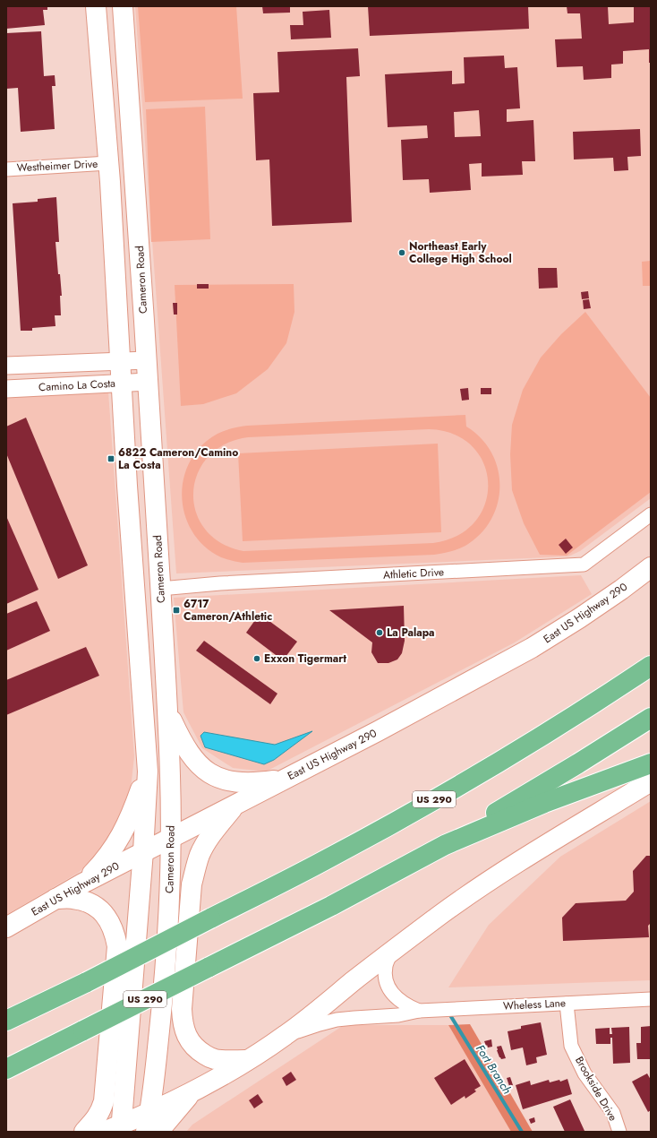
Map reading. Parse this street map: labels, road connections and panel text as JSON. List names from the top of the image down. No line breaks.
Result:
{"streets":{"highway":["US 290"],"main road":["Cameron Road","East US Highway 290"],"street":["Westheimer Drive","Camino La Costa","Athletic Drive","Wheless Lane","Brookside Drive"]},"crossings":[["Cameron Road","Camino La Costa"],["Cameron Road","Athletic Drive"],["Cameron Road","East US Highway 290"],["Wheless Lane","Brookside Drive"]],"water":["Fort Branch"],"places":{"other":["Northeast Early College High School","La Palapa","Exxon Tigermart"],"transit":["6822 Cameron/Camino La Costa","6717 Cameron/Athletic"]}}
